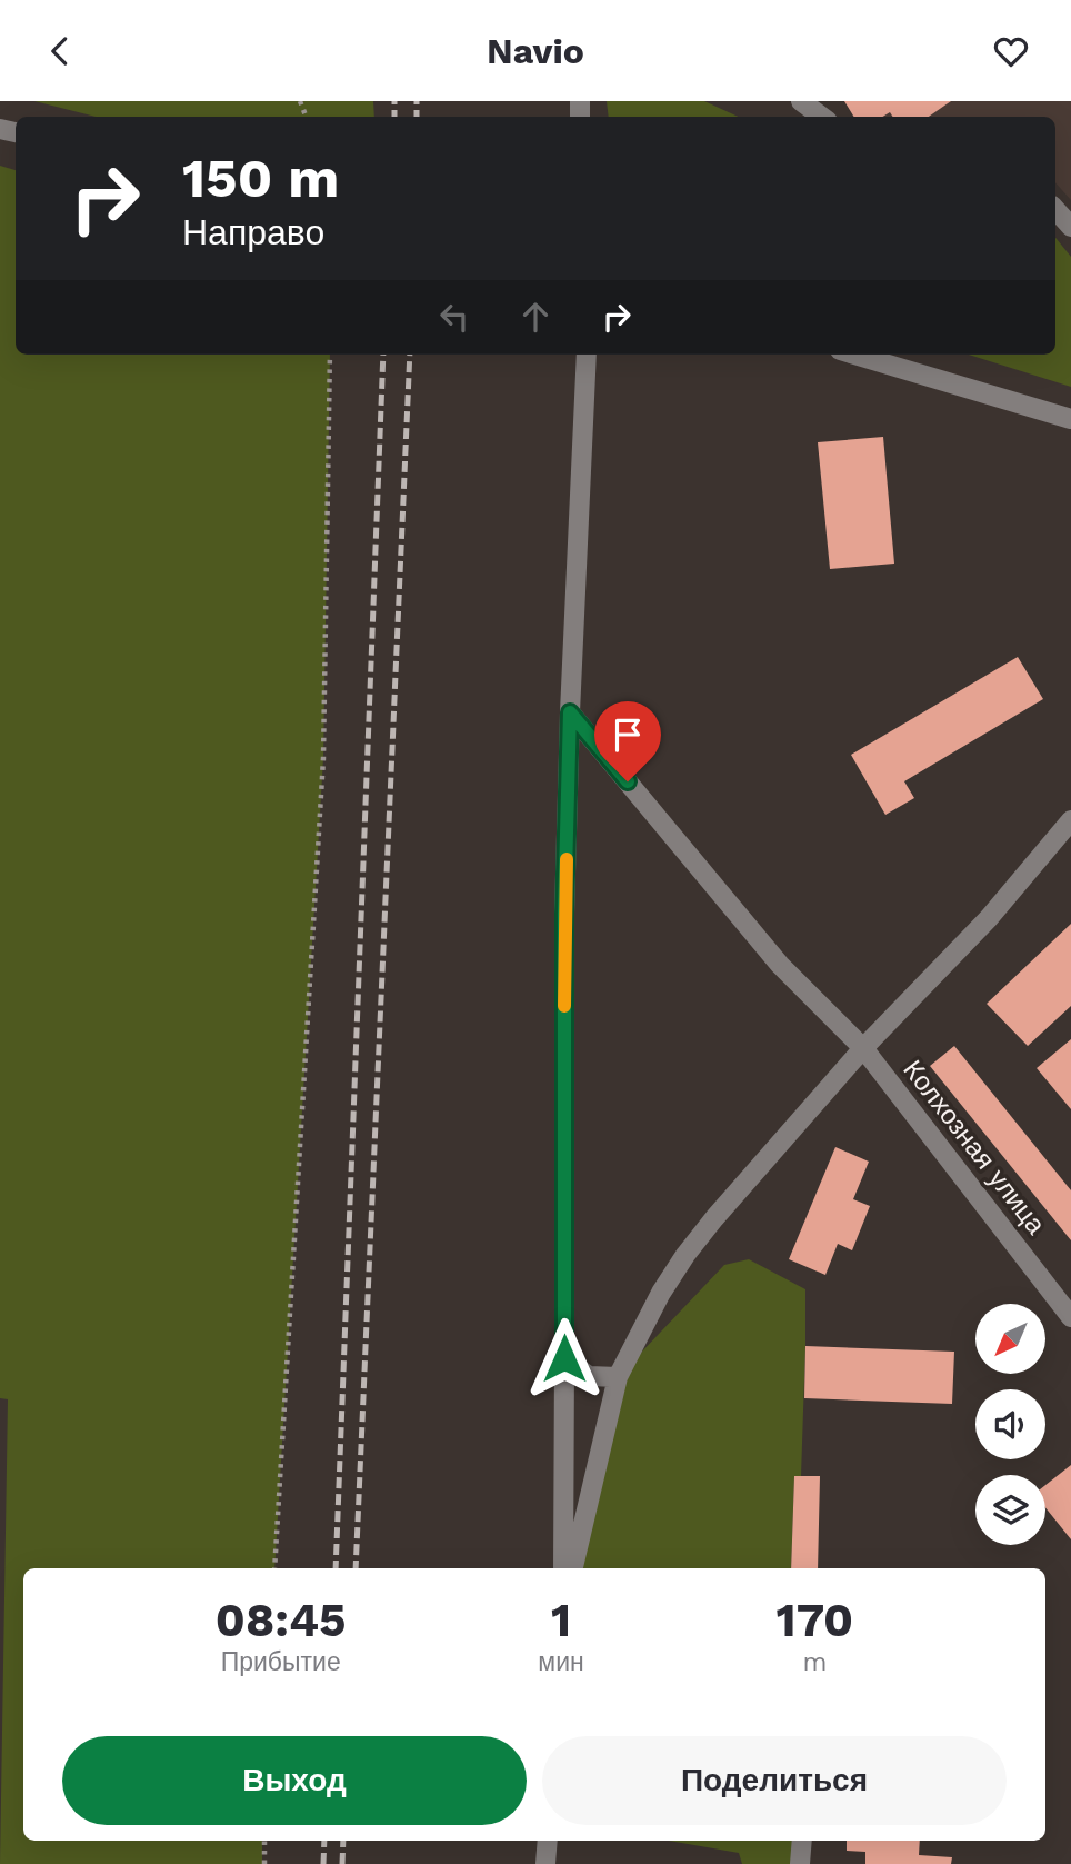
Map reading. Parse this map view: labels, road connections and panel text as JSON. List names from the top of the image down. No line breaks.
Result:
{"streets":{"street":["Колхозная улица"]},"north":"bottom left","page":{"header":"Navio","turn":["150 m","Направо"],"eta":["08:45","Прибытие","1","мин","170","m"],"buttons":["Выход","Поделиться"]}}
